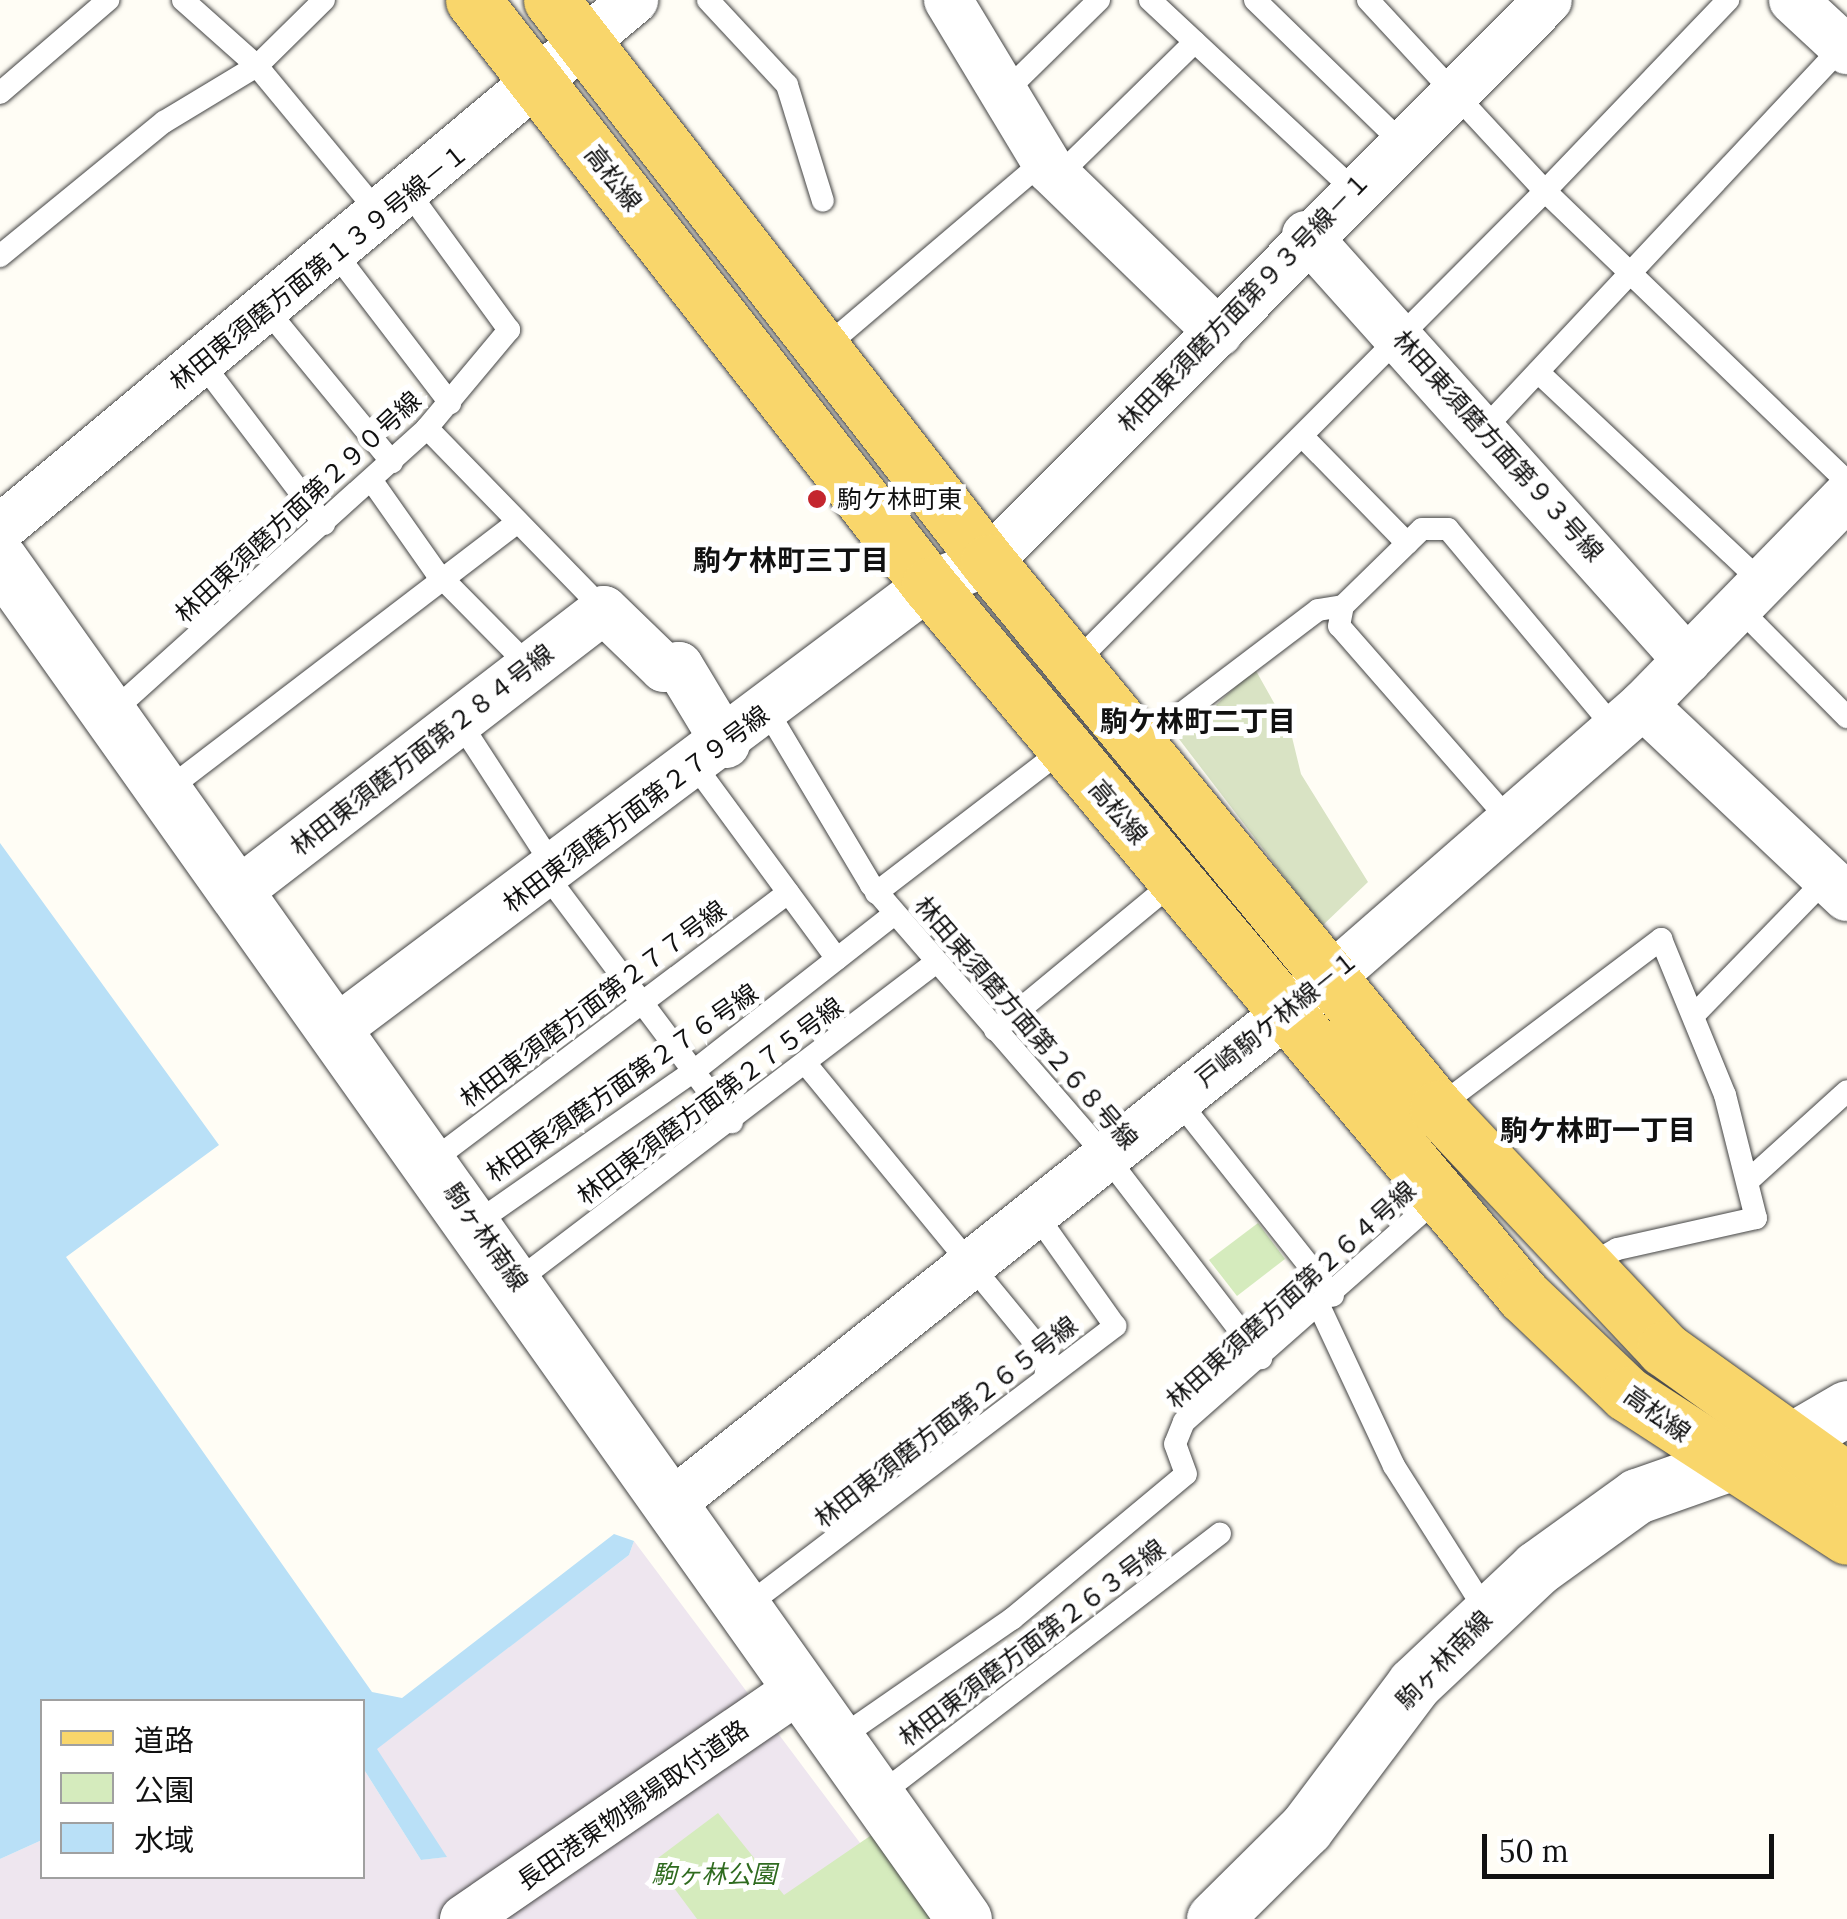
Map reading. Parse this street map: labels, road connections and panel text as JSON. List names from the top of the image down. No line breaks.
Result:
{"streets":{"main road":["高松線"],"street":["林田東須磨方面第１３９号線－１","林田東須磨方面第９３号線－１","林田東須磨方面第９３号線","林田東須磨方面第２８４号線","林田東須磨方面第２７９号線","戸崎駒ケ林線－１","駒ヶ林南線","長田港東物揚場取付道路"],"lane":["林田東須磨方面第２９０号線","林田東須磨方面第２７７号線","林田東須磨方面第２６８号線","林田東須磨方面第２７６号線","林田東須磨方面第２７５号線","林田東須磨方面第２６４号線","林田東須磨方面第２６５号線","林田東須磨方面第２６３号線"]},"crossings":[["高松線","林田東須磨方面第１３９号線－１"],["高松線","林田東須磨方面第９３号線－１"],["高松線","林田東須磨方面第２７９号線"],["高松線","戸崎駒ケ林線－１"],["高松線","駒ヶ林南線"],["高松線","林田東須磨方面第２６４号線"],["林田東須磨方面第１３９号線－１","林田東須磨方面第２９０号線"],["林田東須磨方面第９３号線－１","林田東須磨方面第９３号線"],["林田東須磨方面第９３号線－１","林田東須磨方面第２７９号線"],["林田東須磨方面第９３号線","戸崎駒ケ林線－１"],["林田東須磨方面第２９０号線","駒ヶ林南線"],["林田東須磨方面第２８４号線","駒ヶ林南線"],["林田東須磨方面第２７９号線","林田東須磨方面第２６８号線"],["林田東須磨方面第２７９号線","駒ヶ林南線"],["林田東須磨方面第２７７号線","駒ヶ林南線"],["戸崎駒ケ林線－１","林田東須磨方面第２６８号線"],["戸崎駒ケ林線－１","駒ヶ林南線"],["戸崎駒ケ林線－１","林田東須磨方面第２６５号線"],["林田東須磨方面第２６８号線","林田東須磨方面第２７６号線"],["林田東須磨方面第２６８号線","林田東須磨方面第２７５号線"],["林田東須磨方面第２６８号線","林田東須磨方面第２６４号線"],["林田東須磨方面第２７６号線","駒ヶ林南線"],["林田東須磨方面第２７５号線","駒ヶ林南線"],["駒ヶ林南線","林田東須磨方面第２６４号線"],["駒ヶ林南線","林田東須磨方面第２６５号線"],["駒ヶ林南線","林田東須磨方面第２６３号線"],["駒ヶ林南線","長田港東物揚場取付道路"]],"districts":["駒ケ林町三丁目","駒ケ林町二丁目","駒ケ林町一丁目"],"parks":["駒ヶ林公園"],"places":["駒ケ林町東"],"legend":["道路","公園","水域"],"scale_bar":"50 m"}
